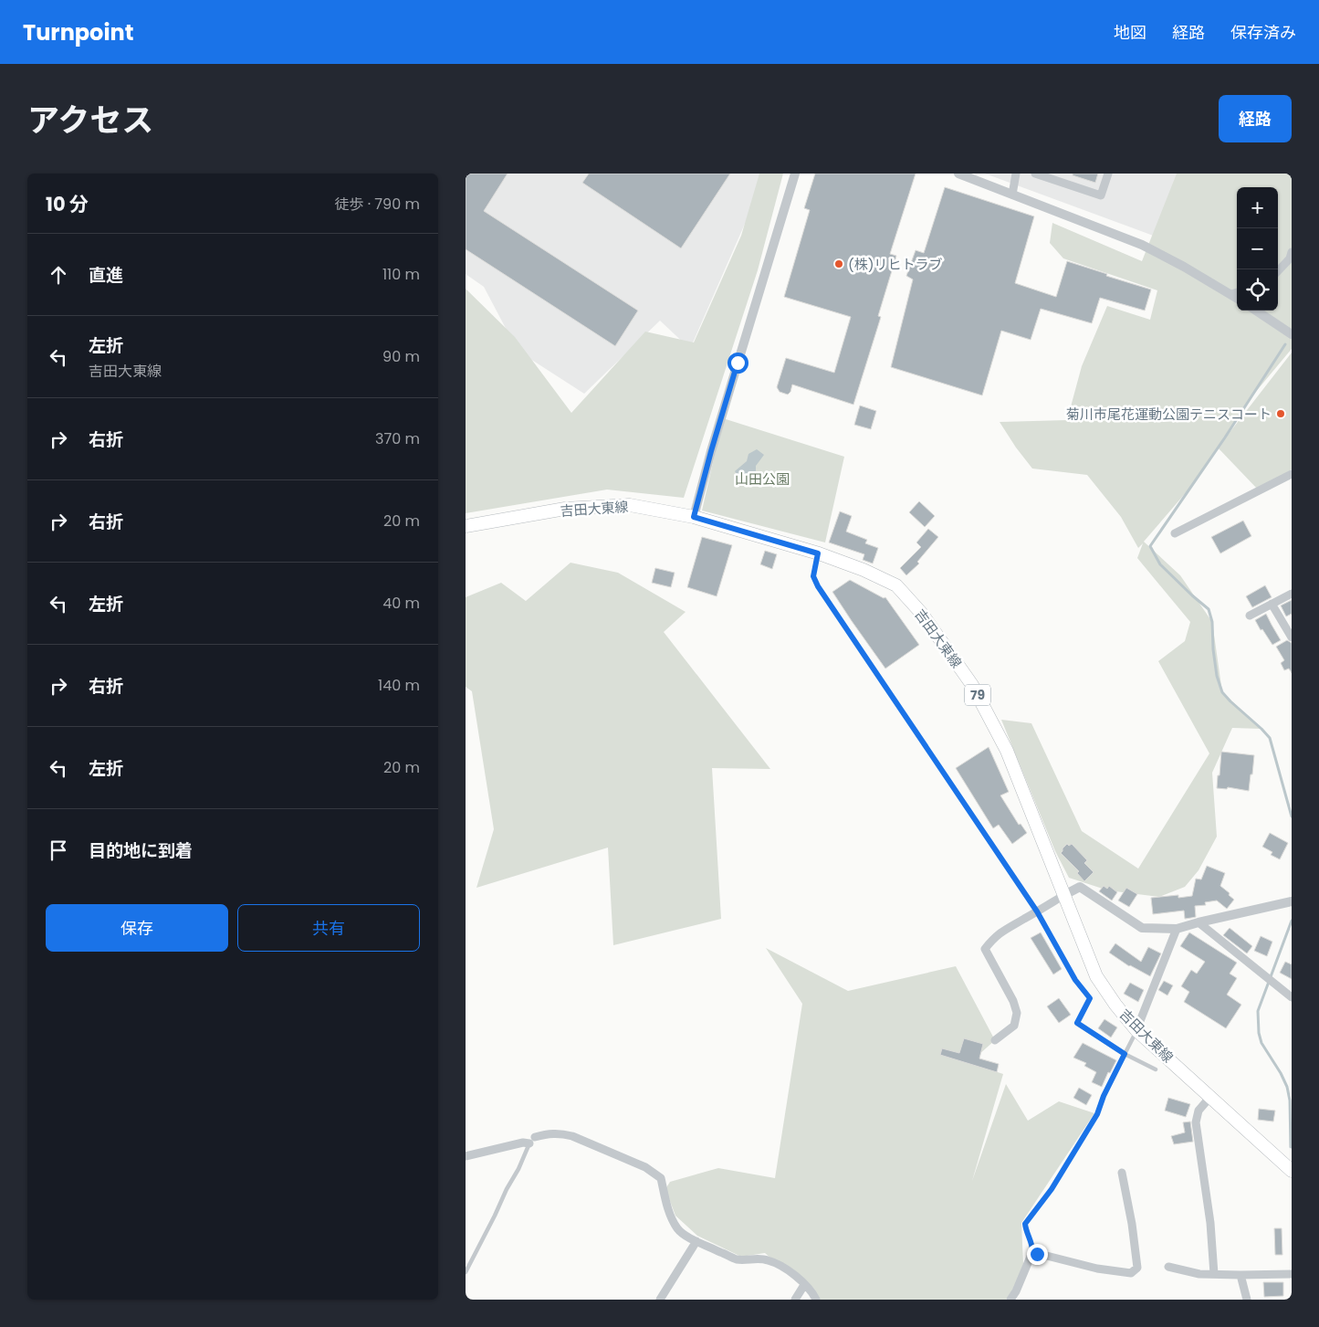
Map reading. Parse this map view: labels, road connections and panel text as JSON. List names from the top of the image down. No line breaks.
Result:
{"streets":{"main road":["吉田大東線","79"]},"parks":["山田公園"],"places":["(株)リヒトラブ","菊川市尾花運動公園テニスコート"],"page":{"header":"Turnpoint","nav":["地図","経路","保存済み"],"title":"アクセス","buttons":["経路",["保存","共有"]],"heading":["10 分","徒歩 · 790 m"],"map_buttons":["+","−"],"list":[["直進","110 m"],["左折","吉田大東線","90 m"],["右折","370 m"],["右折","20 m"],["左折","40 m"],["右折","140 m"],["左折","20 m"],"目的地に到着"]}}
